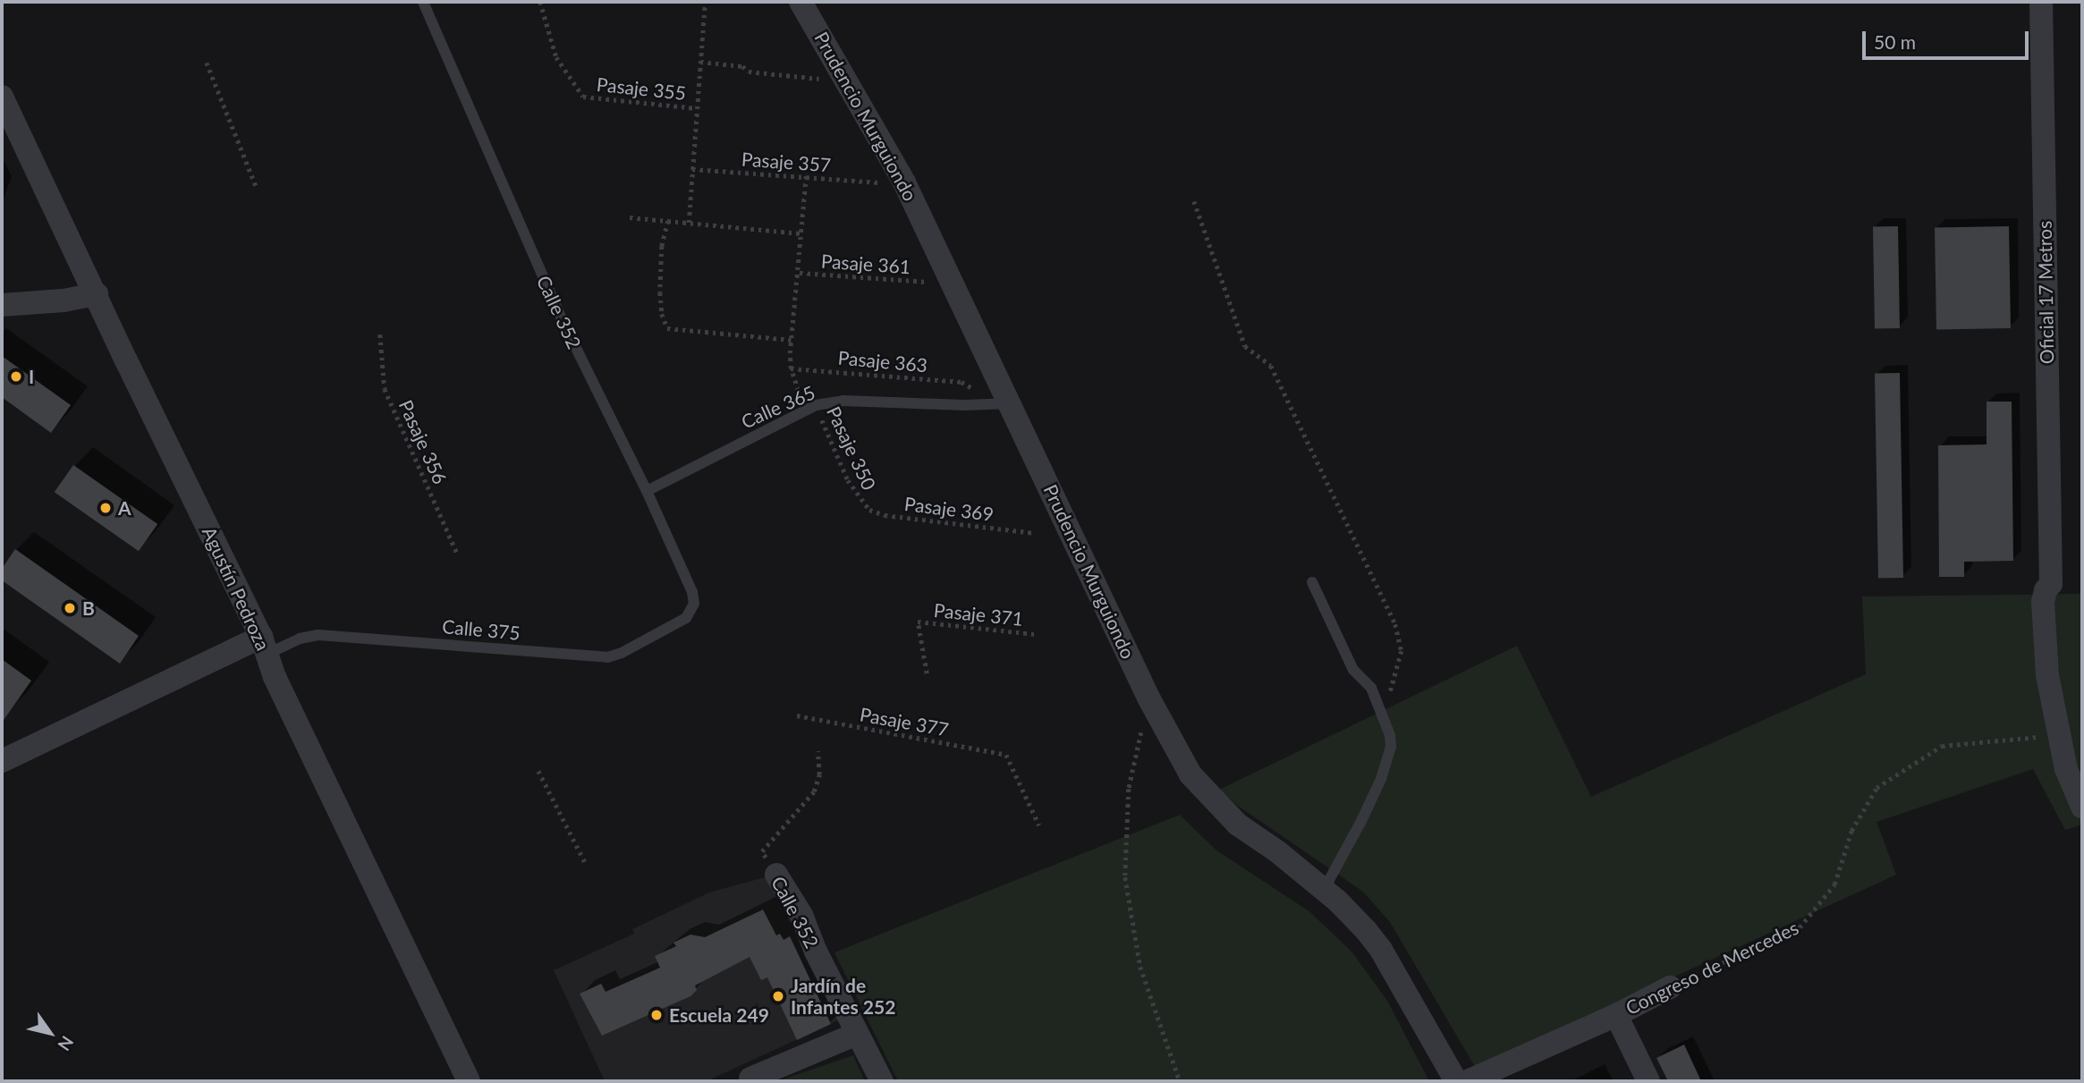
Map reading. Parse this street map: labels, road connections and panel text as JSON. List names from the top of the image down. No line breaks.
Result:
{"streets":{"street":["Prudencio Murguiondo","Oficial 17 Metros","Calle 352","Agustín Pedroza","Congreso de Mercedes"],"lane":["Calle 365","Calle 375"],"path":["Pasaje 355","Pasaje 357","Pasaje 361","Pasaje 363","Pasaje 356","Pasaje 350","Pasaje 369","Pasaje 371","Pasaje 377"]},"crossings":[["Prudencio Murguiondo","Calle 365"],["Pasaje 357","Pasaje 350"],["Pasaje 361","Pasaje 350"],["Oficial 17 Metros","Congreso de Mercedes"],["Calle 352","Calle 365"],["Calle 352","Calle 375"],["Pasaje 363","Pasaje 350"],["Calle 365","Pasaje 350"],["Pasaje 350","Pasaje 369"],["Agustín Pedroza","Calle 375"]],"places":["I","A","B","Jardín de Infantes 252","Escuela 249"],"scale_bar":"50 m","north":"bottom right"}
